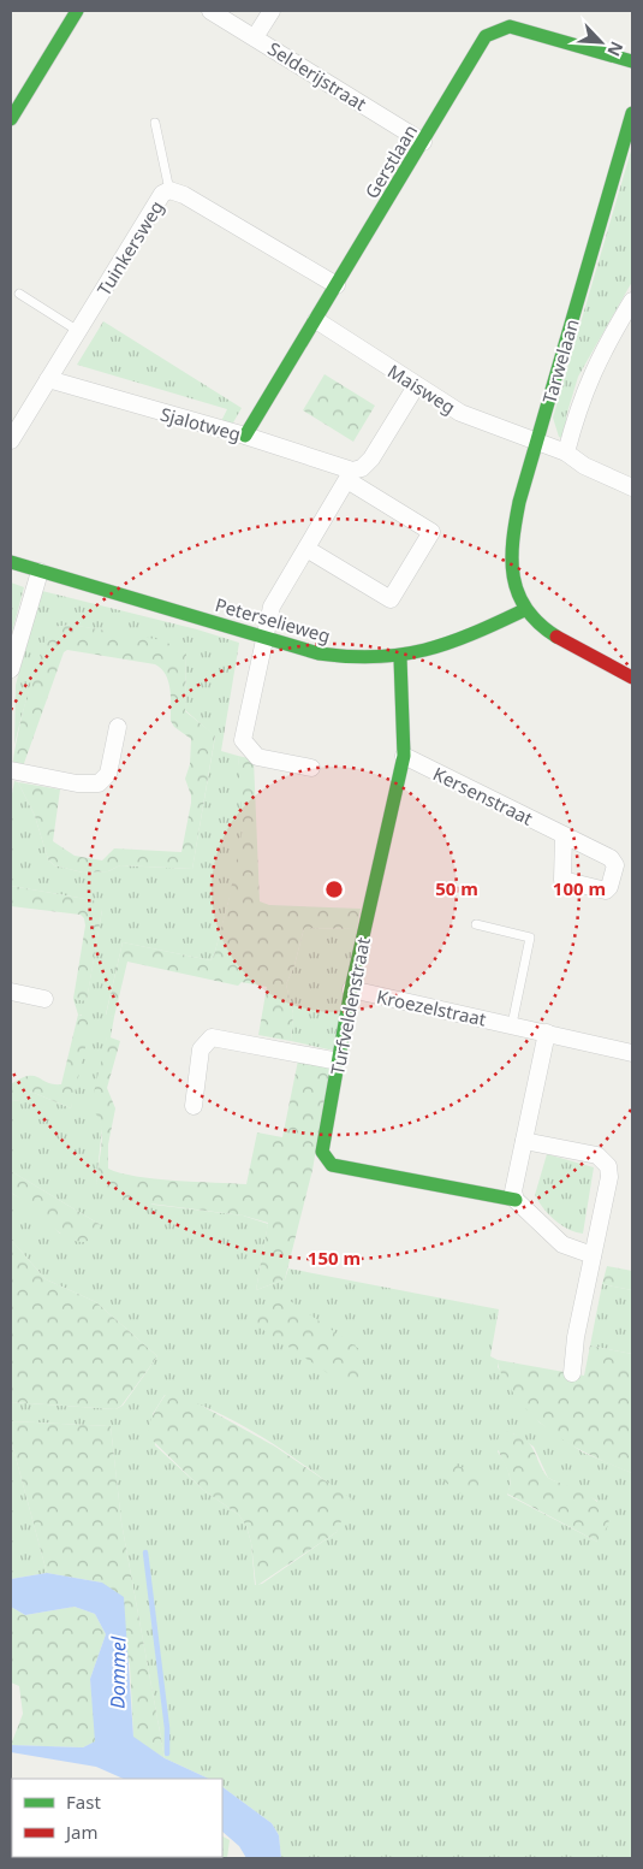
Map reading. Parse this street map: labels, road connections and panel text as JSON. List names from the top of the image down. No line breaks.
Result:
{"streets":{"street":["Selderijstraat","Gerstlaan","Tuinkersweg","Tarwelaan","Maisweg","Sjalotweg","Peterselieweg","Kersenstraat","Turfveldenstraat","Kroezelstraat"]},"crossings":[["Selderijstraat","Gerstlaan"],["Gerstlaan","Tuinkersweg"],["Gerstlaan","Maisweg"],["Gerstlaan","Sjalotweg"],["Tuinkersweg","Sjalotweg"],["Tarwelaan","Maisweg"],["Tarwelaan","Peterselieweg"],["Peterselieweg","Turfveldenstraat"],["Kersenstraat","Turfveldenstraat"],["Turfveldenstraat","Kroezelstraat"]],"water":["Dommel"],"legend":["Fast","Jam"],"north":"bottom right","rings":["50 m","100 m","150 m"]}
